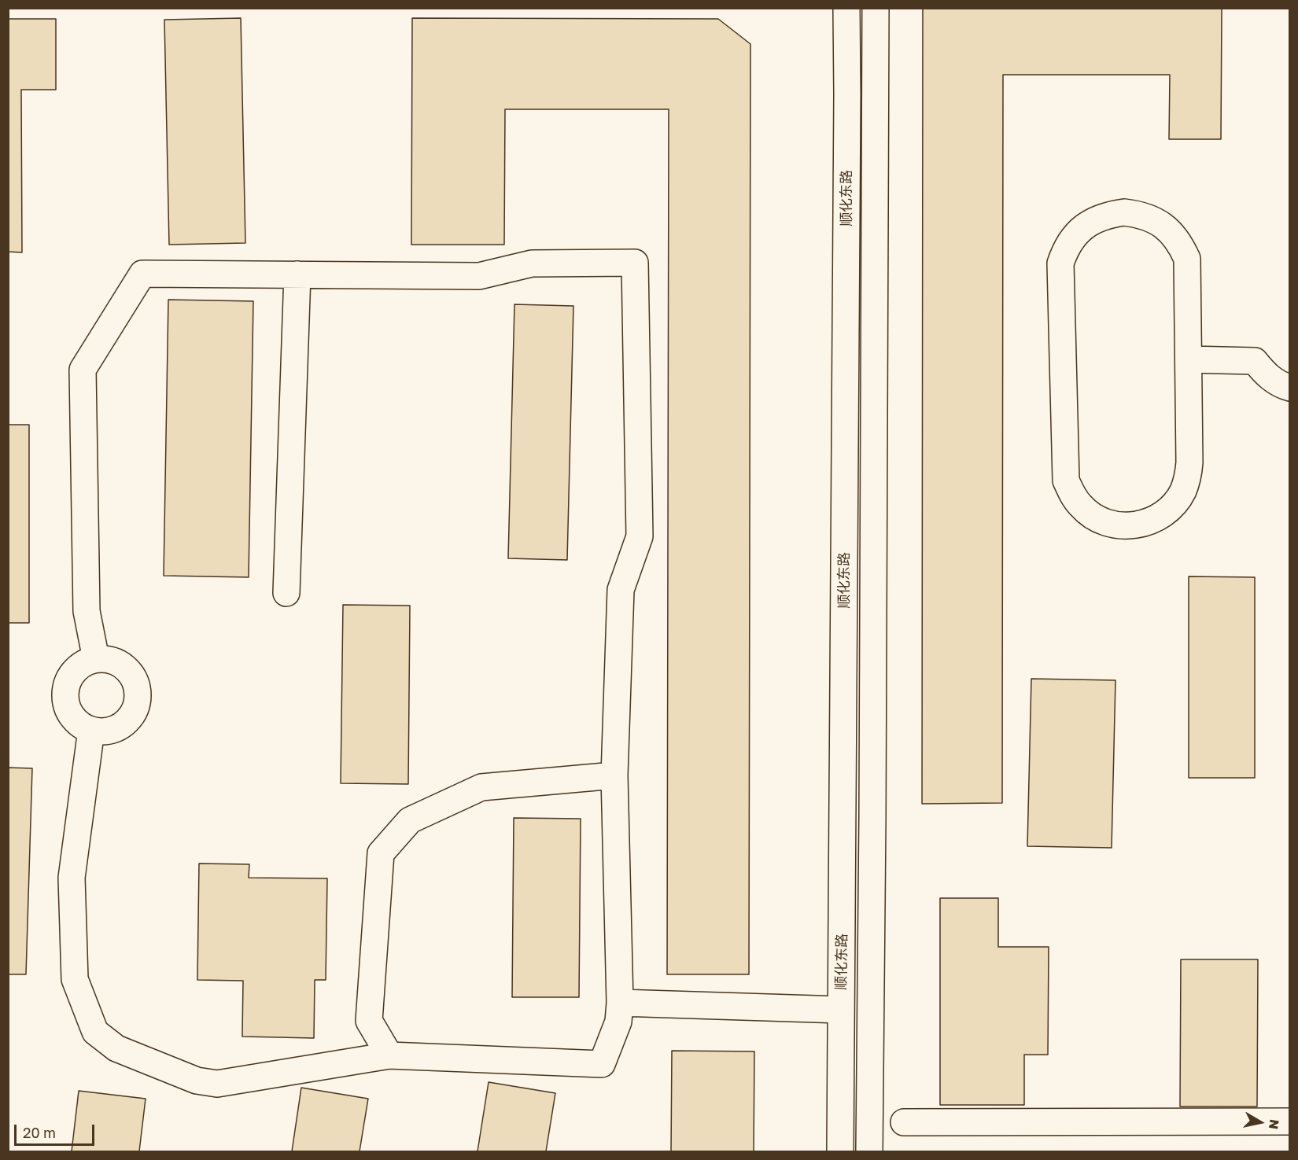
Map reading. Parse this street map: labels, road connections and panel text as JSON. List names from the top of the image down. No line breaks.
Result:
{"streets":{"street":["顺化东路"]},"scale_bar":"20 m","north":"right"}
